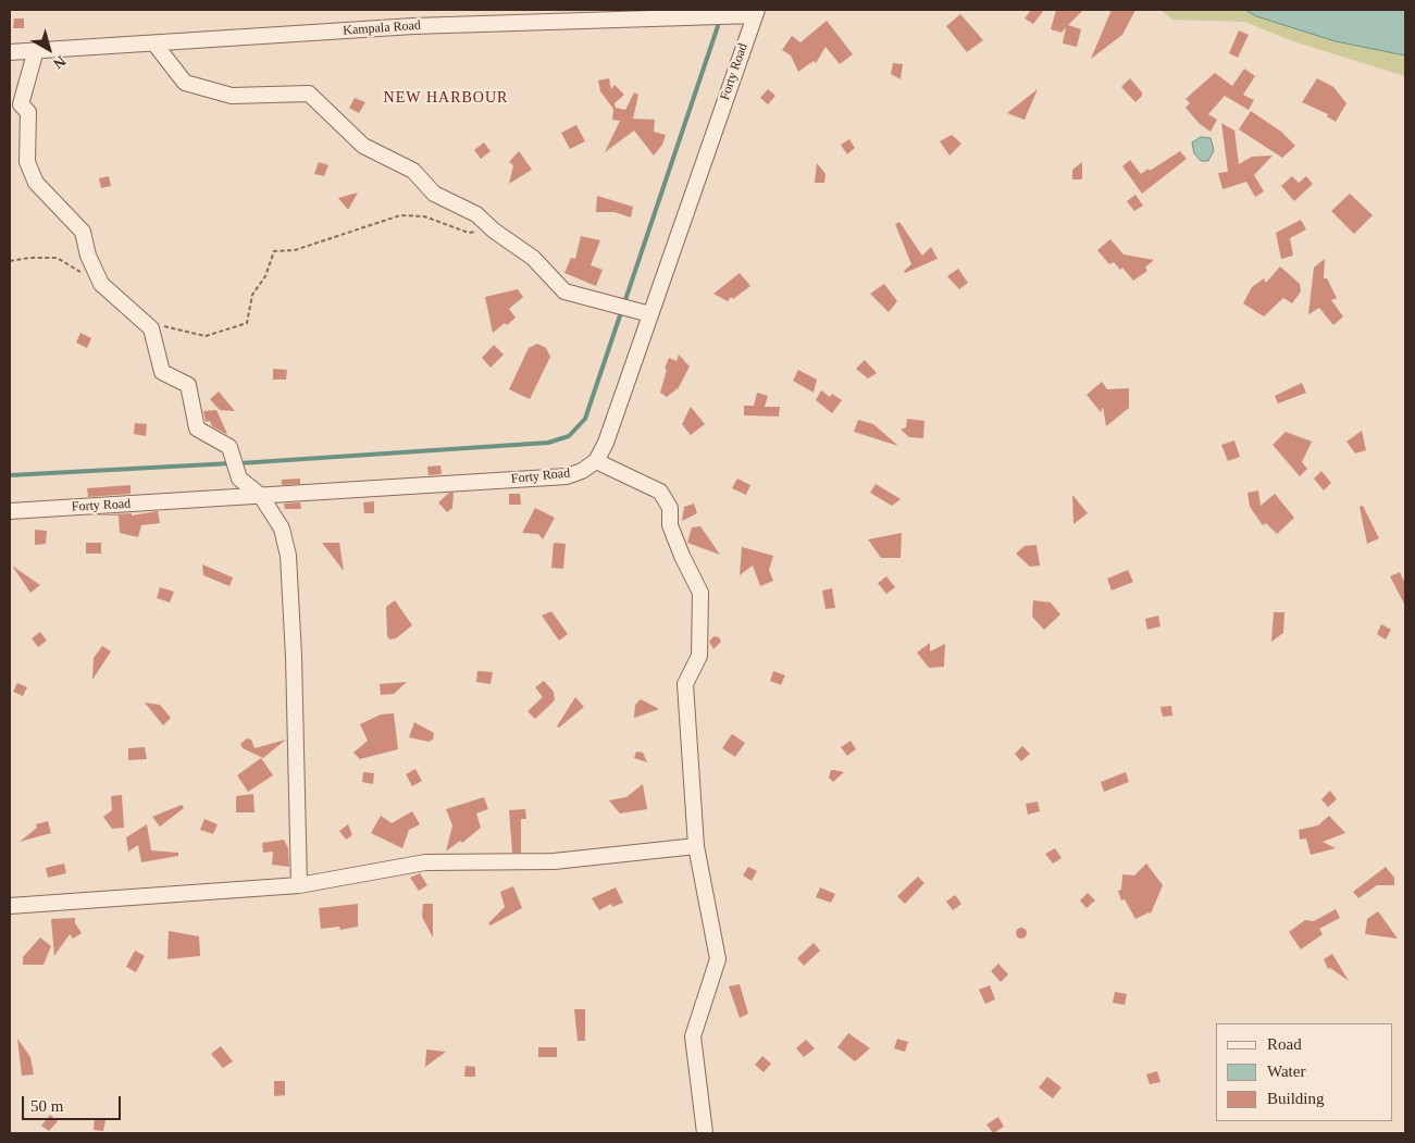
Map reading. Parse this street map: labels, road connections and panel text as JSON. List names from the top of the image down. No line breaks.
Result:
{"streets":{"street":["Kampala Road","Forty Road"]},"crossings":[["Kampala Road","Forty Road"]],"districts":["NEW HARBOUR"],"legend":["Road","Water","Building"],"scale_bar":"50 m","north":"bottom right"}
